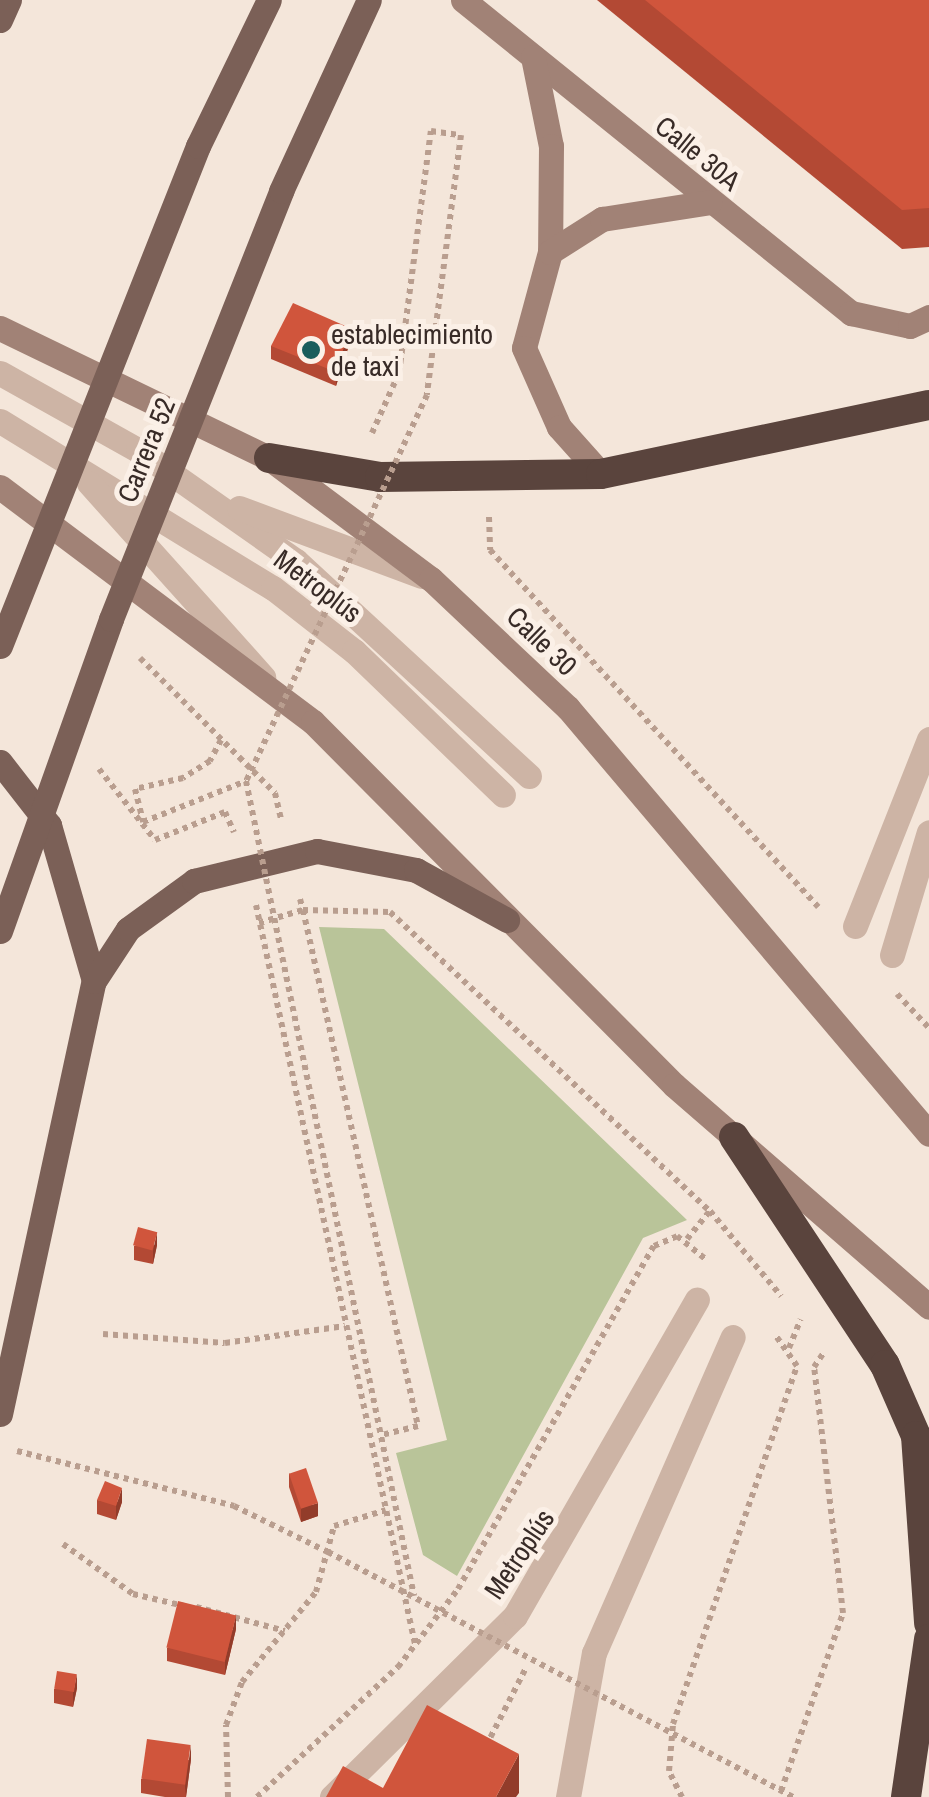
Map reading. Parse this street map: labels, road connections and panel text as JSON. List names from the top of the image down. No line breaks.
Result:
{"streets":{"main road":["Calle 30A","Carrera 52","Calle 30"],"lane":["Metroplús"]},"crossings":[["Metroplús","Calle 30"]],"places":["establecimiento de taxi"]}
